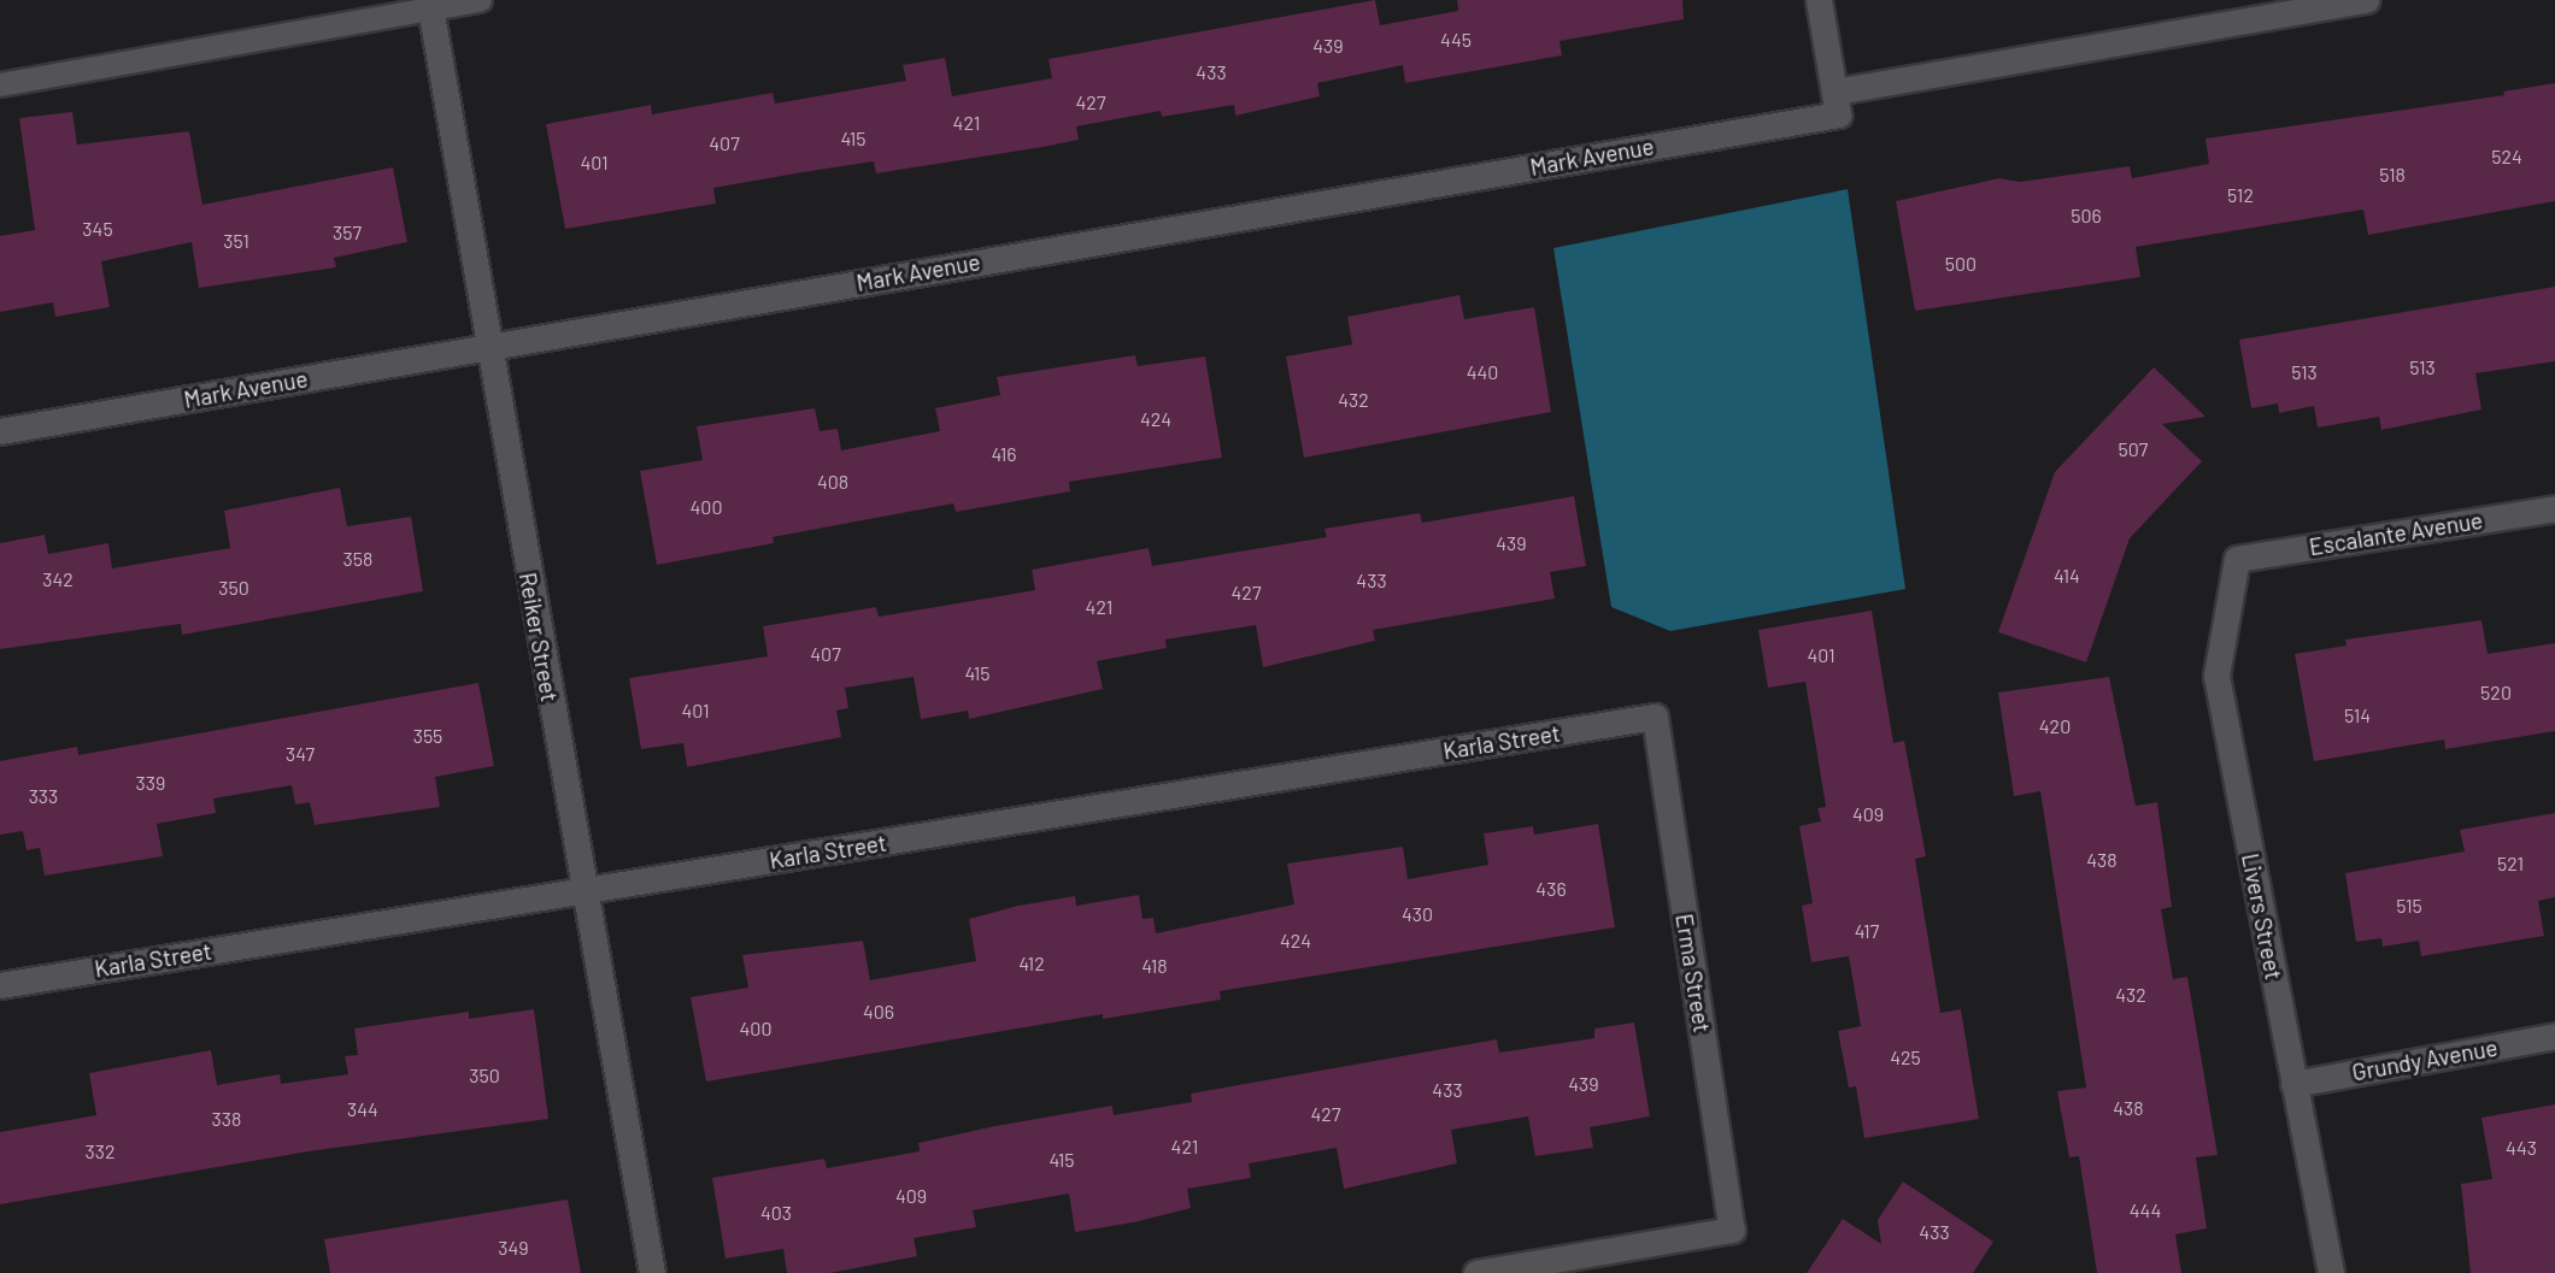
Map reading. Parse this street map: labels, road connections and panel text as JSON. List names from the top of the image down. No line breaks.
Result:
{"streets":{"street":["Mark Avenue","Escalante Avenue","Reiker Street","Karla Street","Livers Street","Erma Street","Grundy Avenue"]},"crossings":[["Mark Avenue","Reiker Street"],["Escalante Avenue","Livers Street"],["Reiker Street","Karla Street"],["Karla Street","Erma Street"],["Livers Street","Grundy Avenue"]],"house_numbers":["445","439","433","427","421","415","407","524","401","518","512","506","345","357","351","500","513","440","513","432","424","507","416","408","400","439","358","414","342","433","350","427","421","407","401","415","520","401","514","420","355","347","339","333","409","438","521","436","515","430","417","424","412","418","432","406","400","425","350","439","433","438","344","427","338","421","443","332","415","409","444","403","433","349"]}
